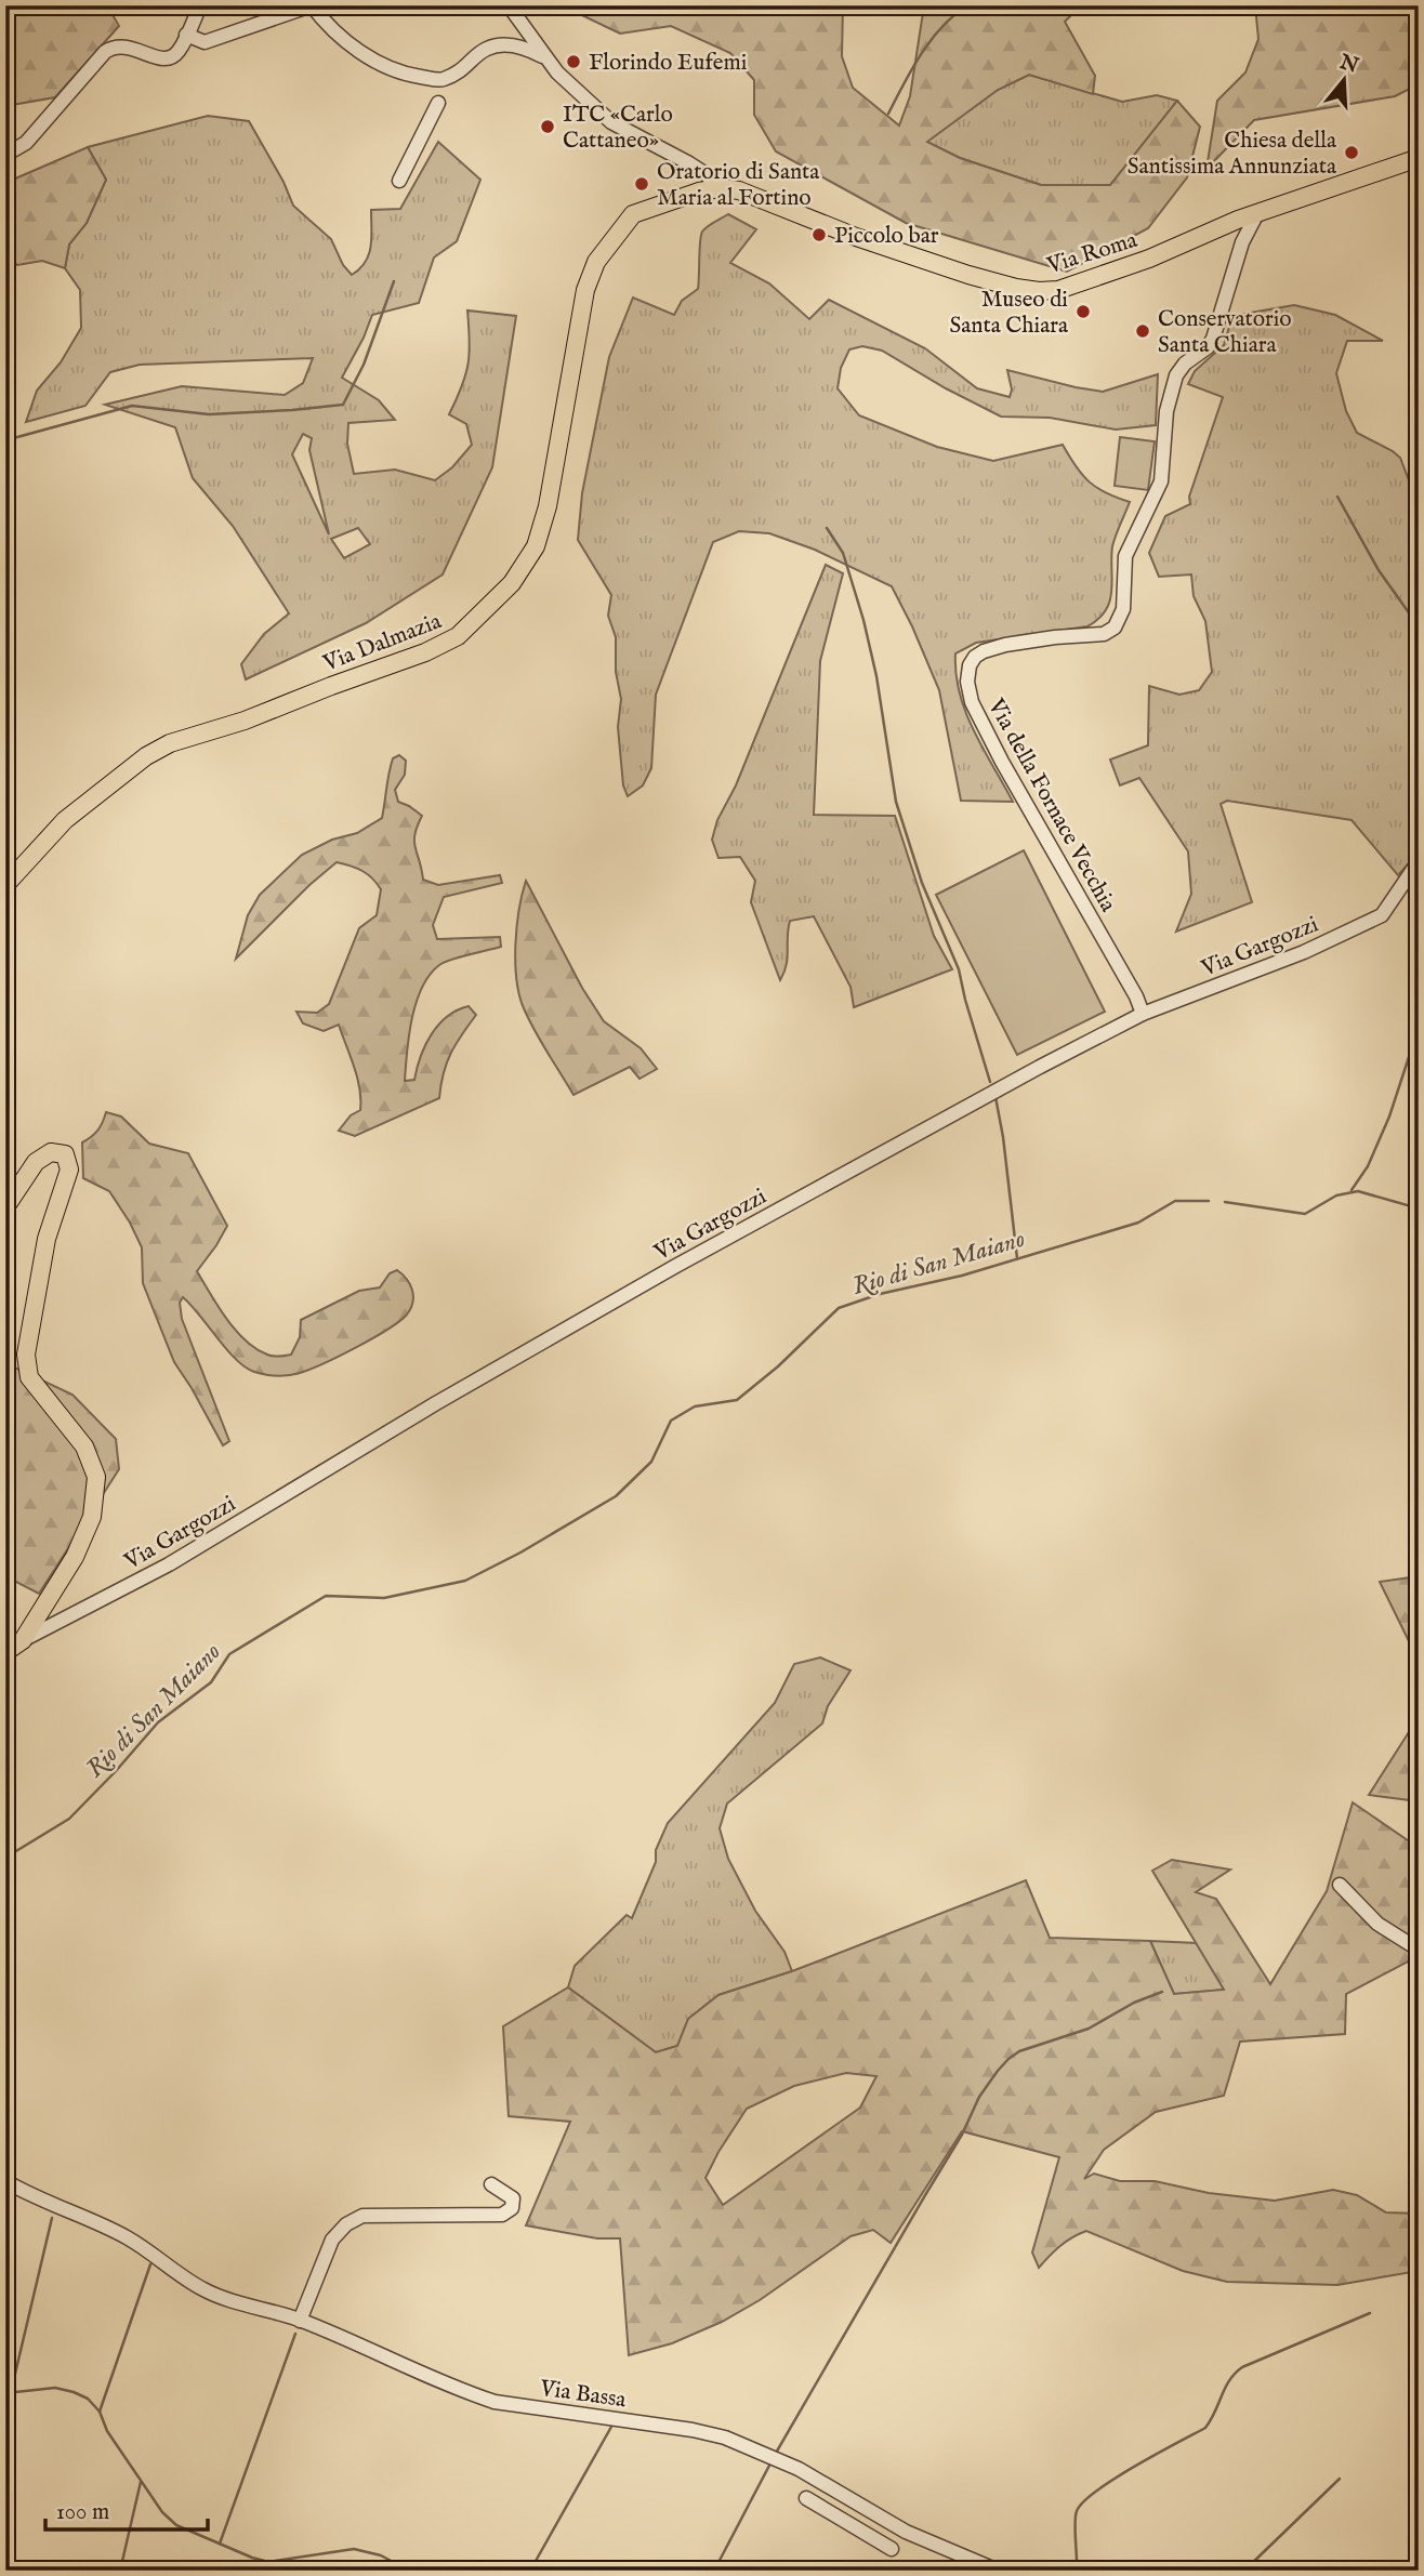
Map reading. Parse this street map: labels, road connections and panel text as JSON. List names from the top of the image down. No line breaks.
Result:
{"streets":{"main road":["Via Roma","Via Dalmazia"],"street":["Via della Fornace Vecchia","Via Gargozzi","Via Bassa"]},"crossings":[["Via Roma","Via Dalmazia"],["Via Roma","Via della Fornace Vecchia"],["Via della Fornace Vecchia","Via Gargozzi"]],"water":["Rio di San Maiano"],"places":["Florindo Eufemi","ITC «Carlo Cattaneo»","Chiesa della Santissima Annunziata","Oratorio di Santa Maria al Fortino","Piccolo bar","Museo di Santa Chiara","Conservatorio Santa Chiara"],"scale_bar":"100 m","north":"top"}
